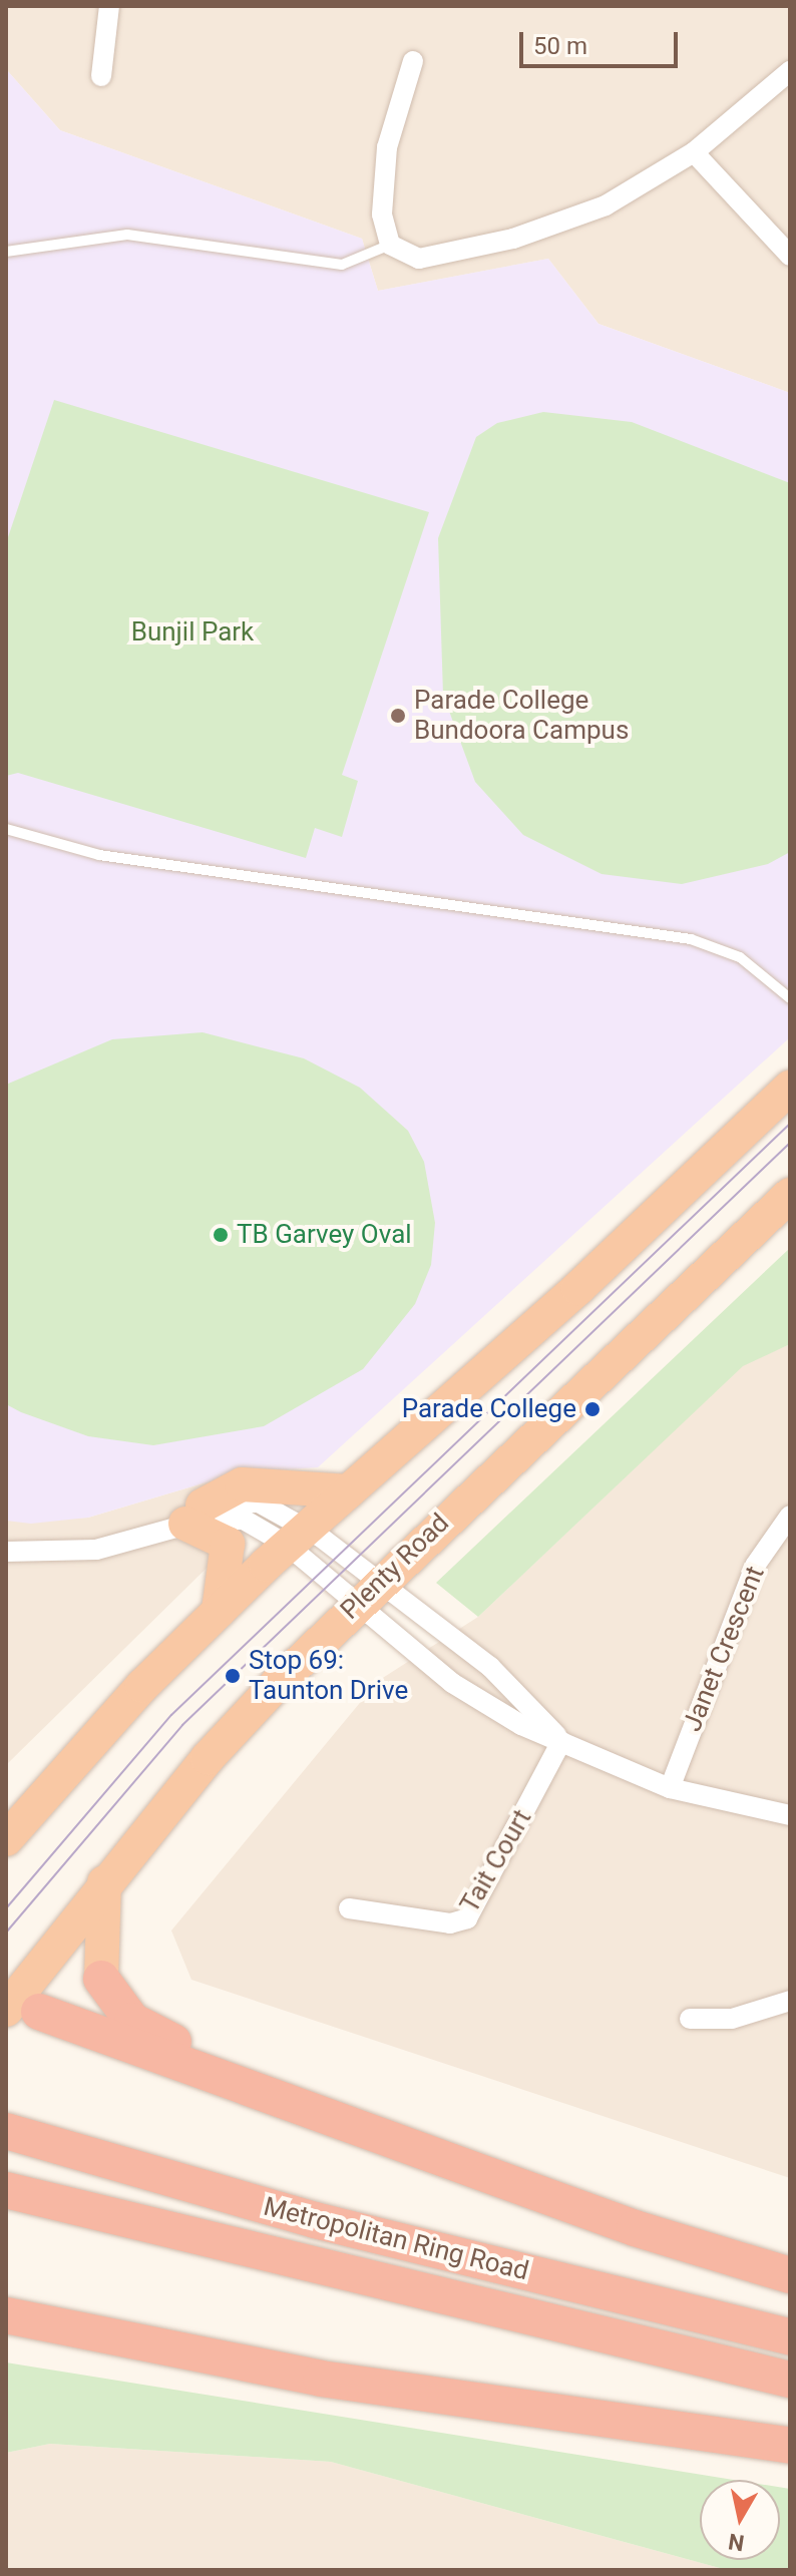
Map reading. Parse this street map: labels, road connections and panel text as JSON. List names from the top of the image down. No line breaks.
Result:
{"streets":{"highway":["Plenty Road","Metropolitan Ring Road"],"street":["Janet Crescent","Tait Court"]},"parks":["Bunjil Park"],"places":["Parade College Bundoora Campus","TB Garvey Oval","Parade College","Stop 69: Taunton Drive"],"scale_bar":"50 m","north":"bottom"}
